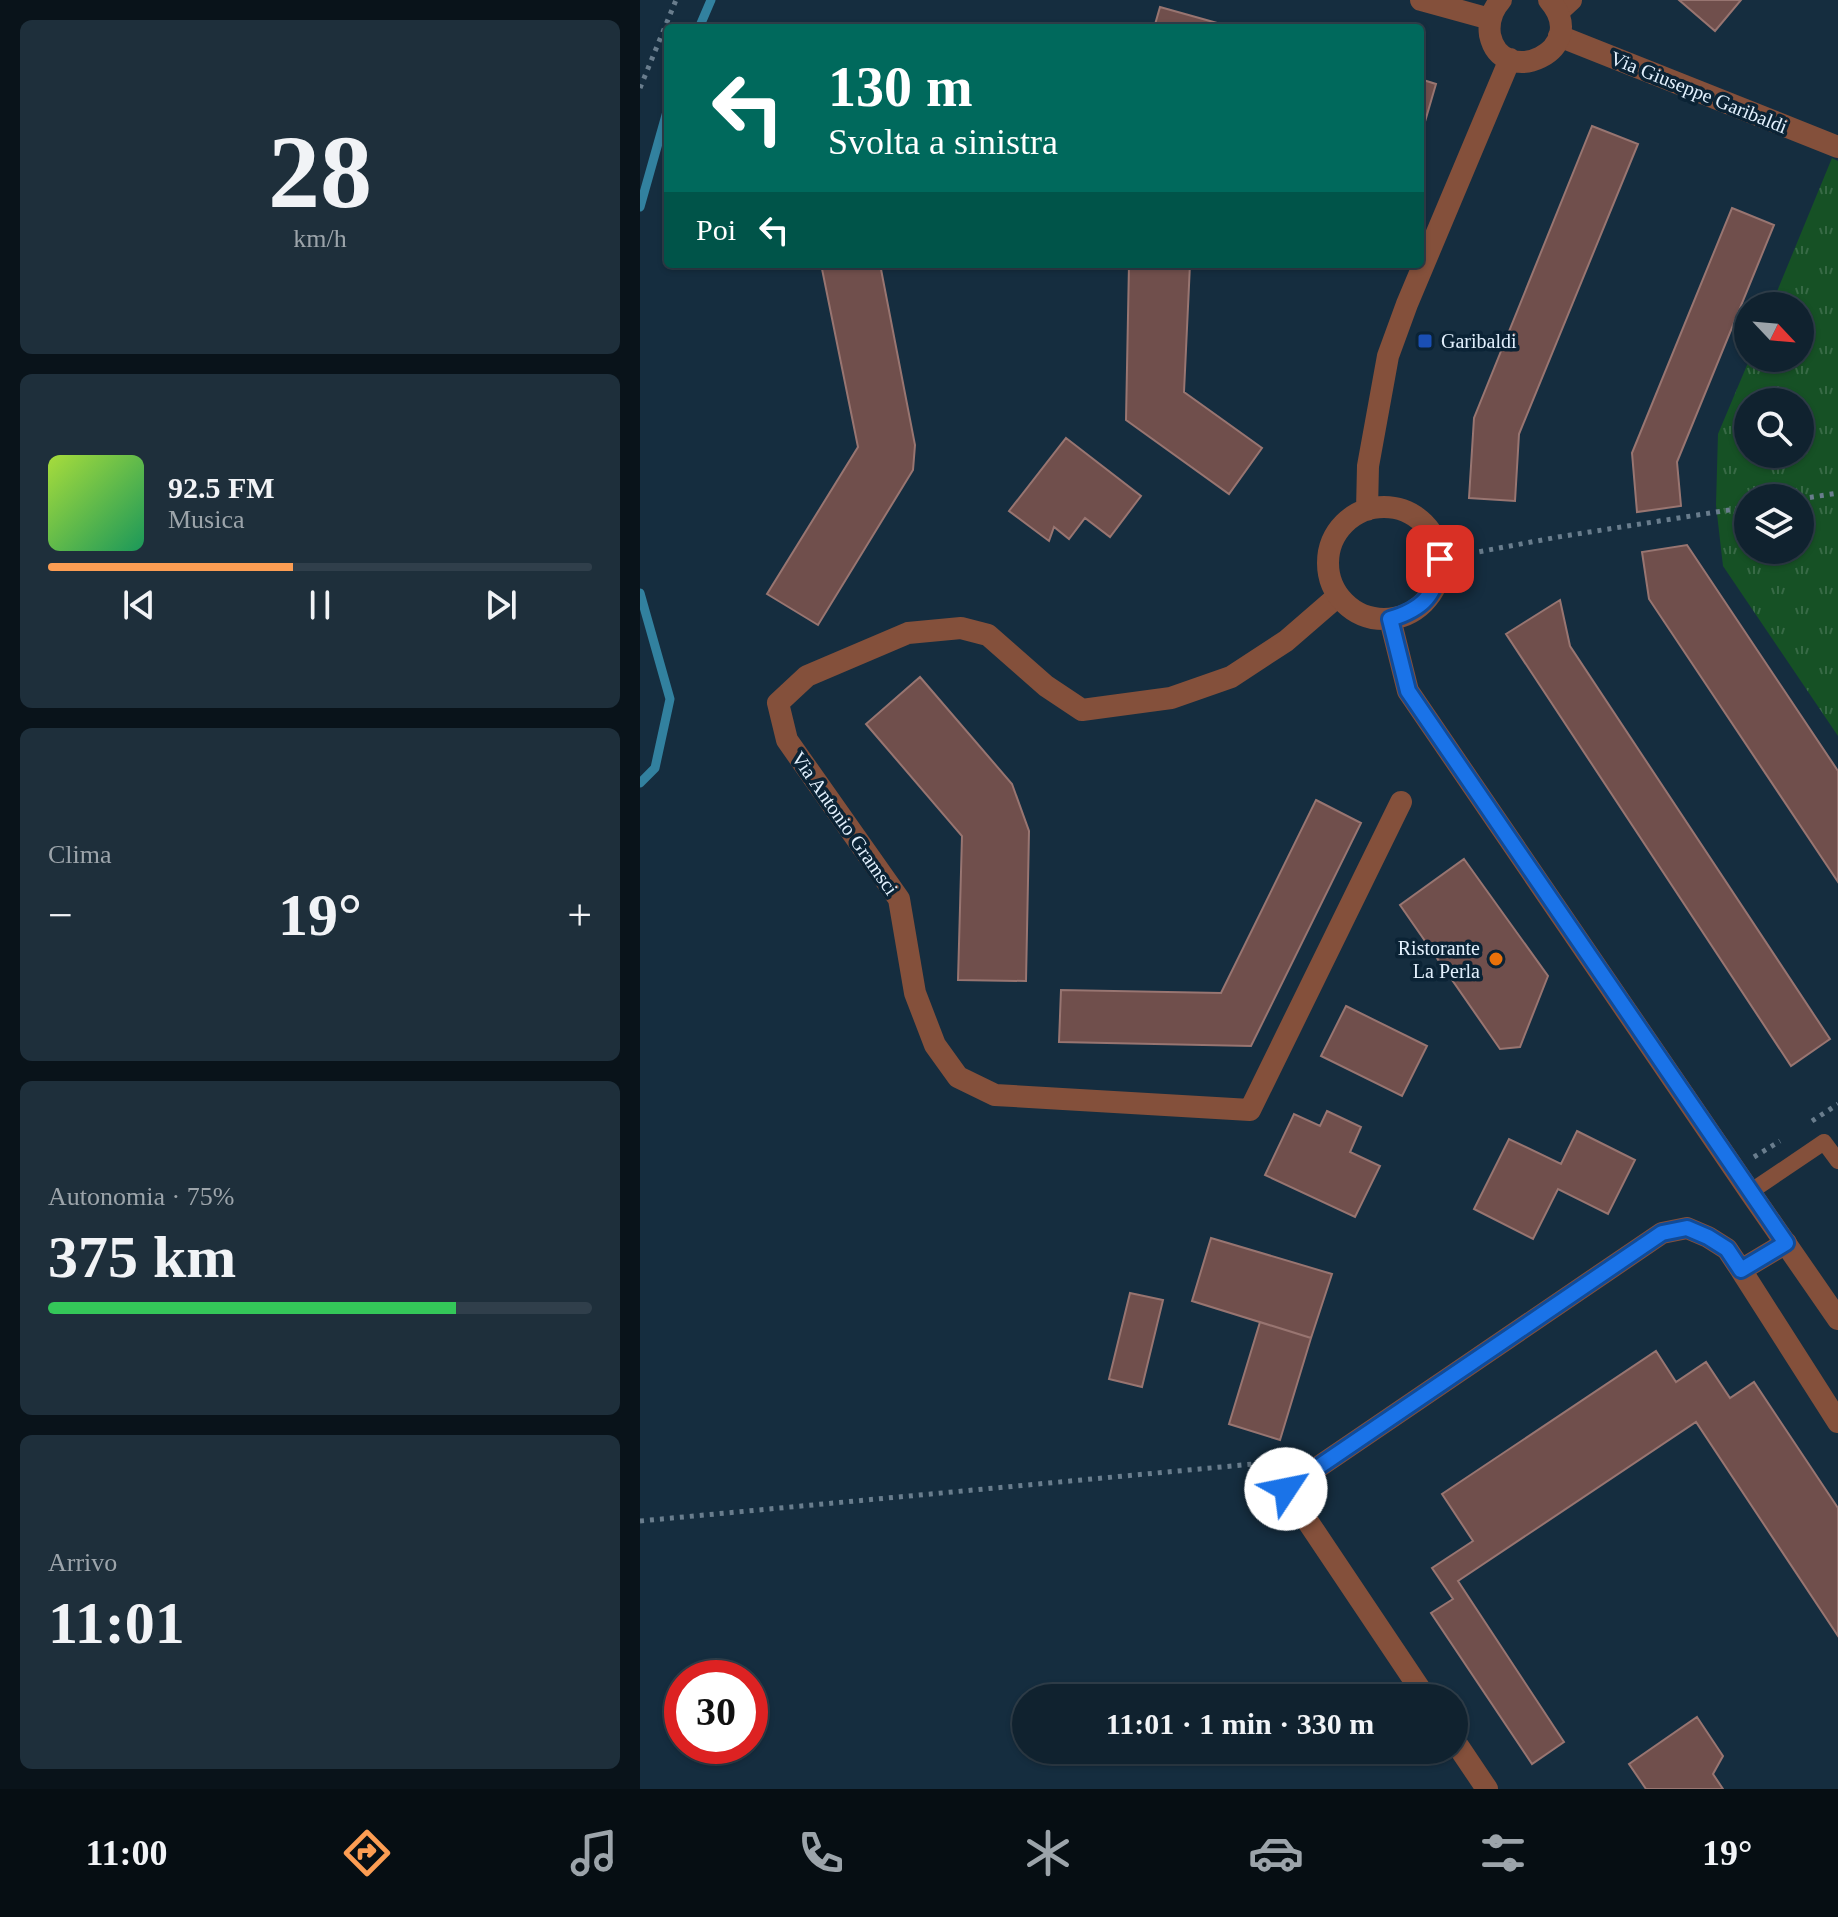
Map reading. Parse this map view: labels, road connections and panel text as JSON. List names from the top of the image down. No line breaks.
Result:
{"streets":{"street":["Via Giuseppe Garibaldi","Via Antonio Gramsci"]},"places":{"transit":["Garibaldi"],"other":["Ristorante La Perla"]},"north":"bottom right","page":{"tile":[["28","km/h"],"Clima",["Autonomia · 75%","375 km"],["Arrivo","11:01"]],"turn":["130 m","Svolta a sinistra"],"then":"Poi","song":["92.5 FM","Musica"],"heat":["−","19°","+"],"limit":"30","trip":"11:01 · 1 min · 330 m","tabs":["11:00","19°"]}}
